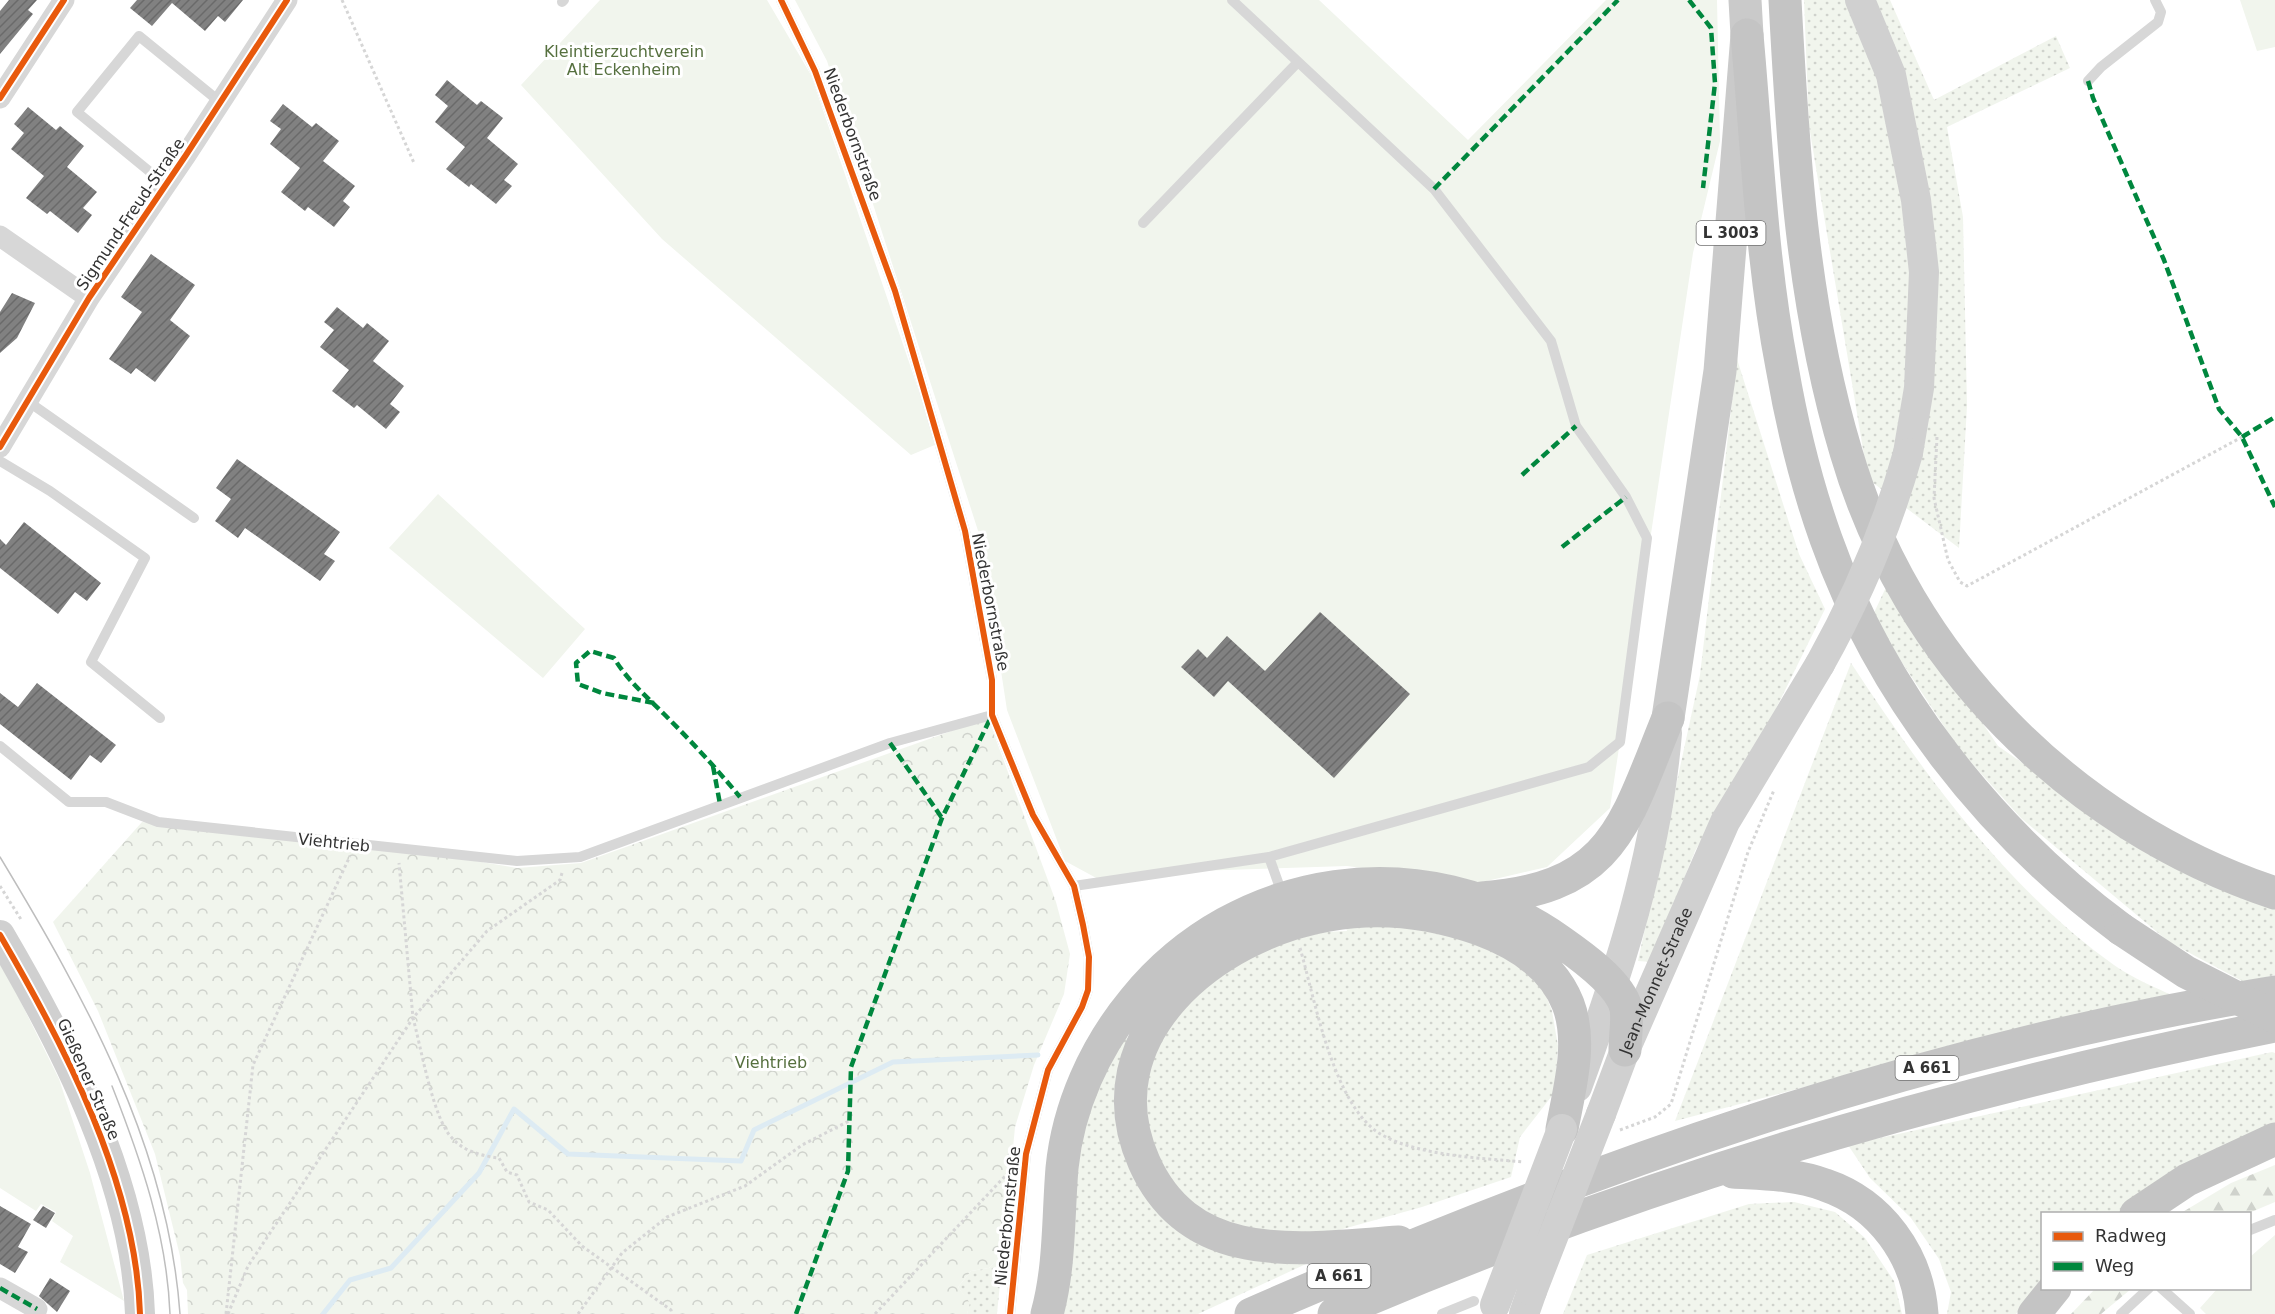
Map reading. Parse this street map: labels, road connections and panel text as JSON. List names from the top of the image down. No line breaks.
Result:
{"streets":{"highway":["A 661"],"main road":["L 3003","Jean-Monnet-Straße","Gießener Straße"],"street":["Sigmund-Freud-Straße"],"lane":["Niederbornstraße","Viehtrieb"]},"crossings":[["Niederbornstraße","Viehtrieb"]],"parks":["Kleintierzuchtverein Alt Eckenheim","Viehtrieb"],"legend":["Radweg","Weg"]}
